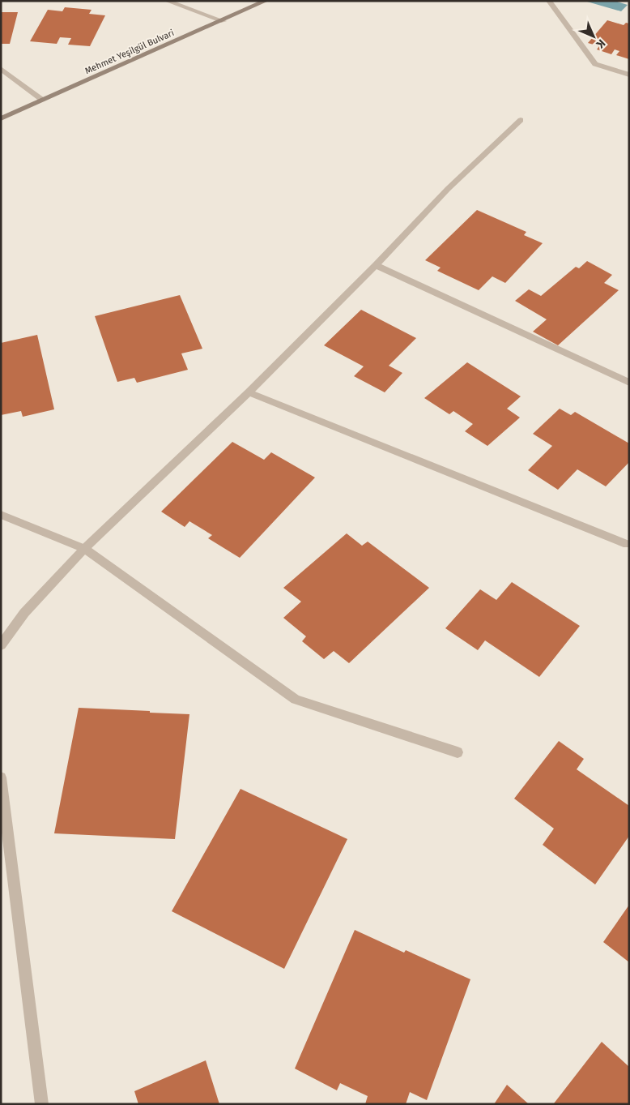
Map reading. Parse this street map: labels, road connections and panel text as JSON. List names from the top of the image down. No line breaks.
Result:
{"streets":{"main road":["Mehmet Yeşilgül Bulvari"]},"north":"bottom right"}
